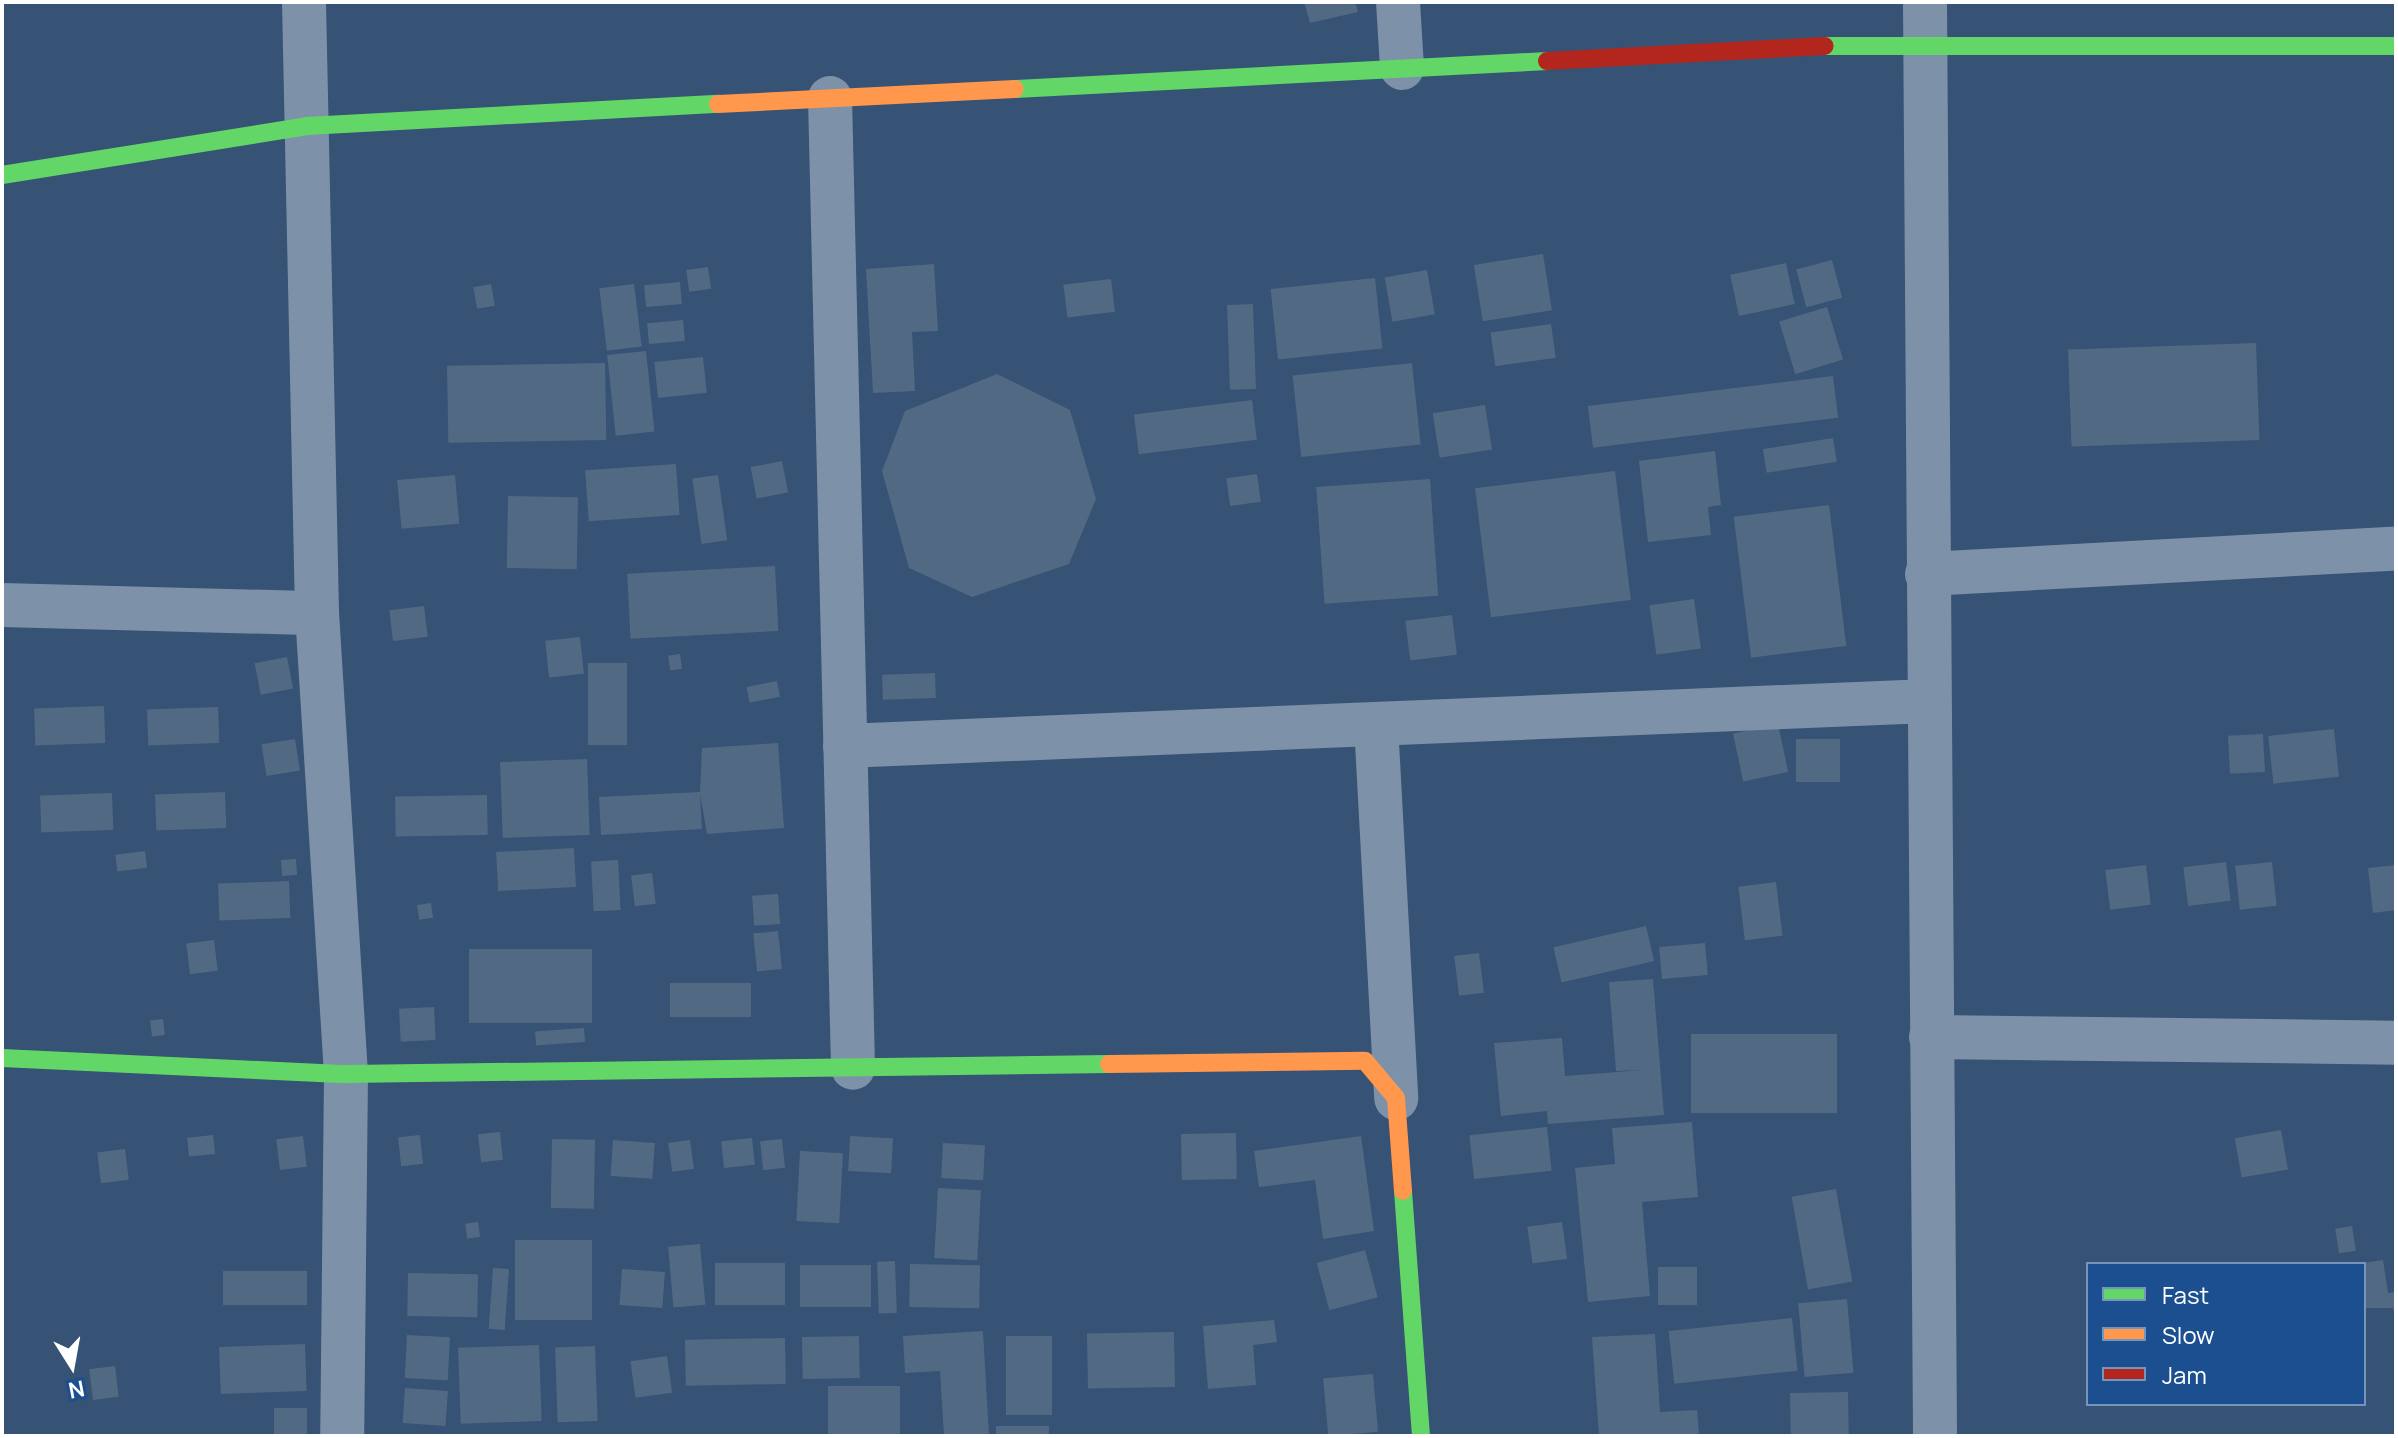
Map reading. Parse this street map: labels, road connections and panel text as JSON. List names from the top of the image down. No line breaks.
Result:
{"legend":["Fast","Slow","Jam"],"north":"bottom"}
